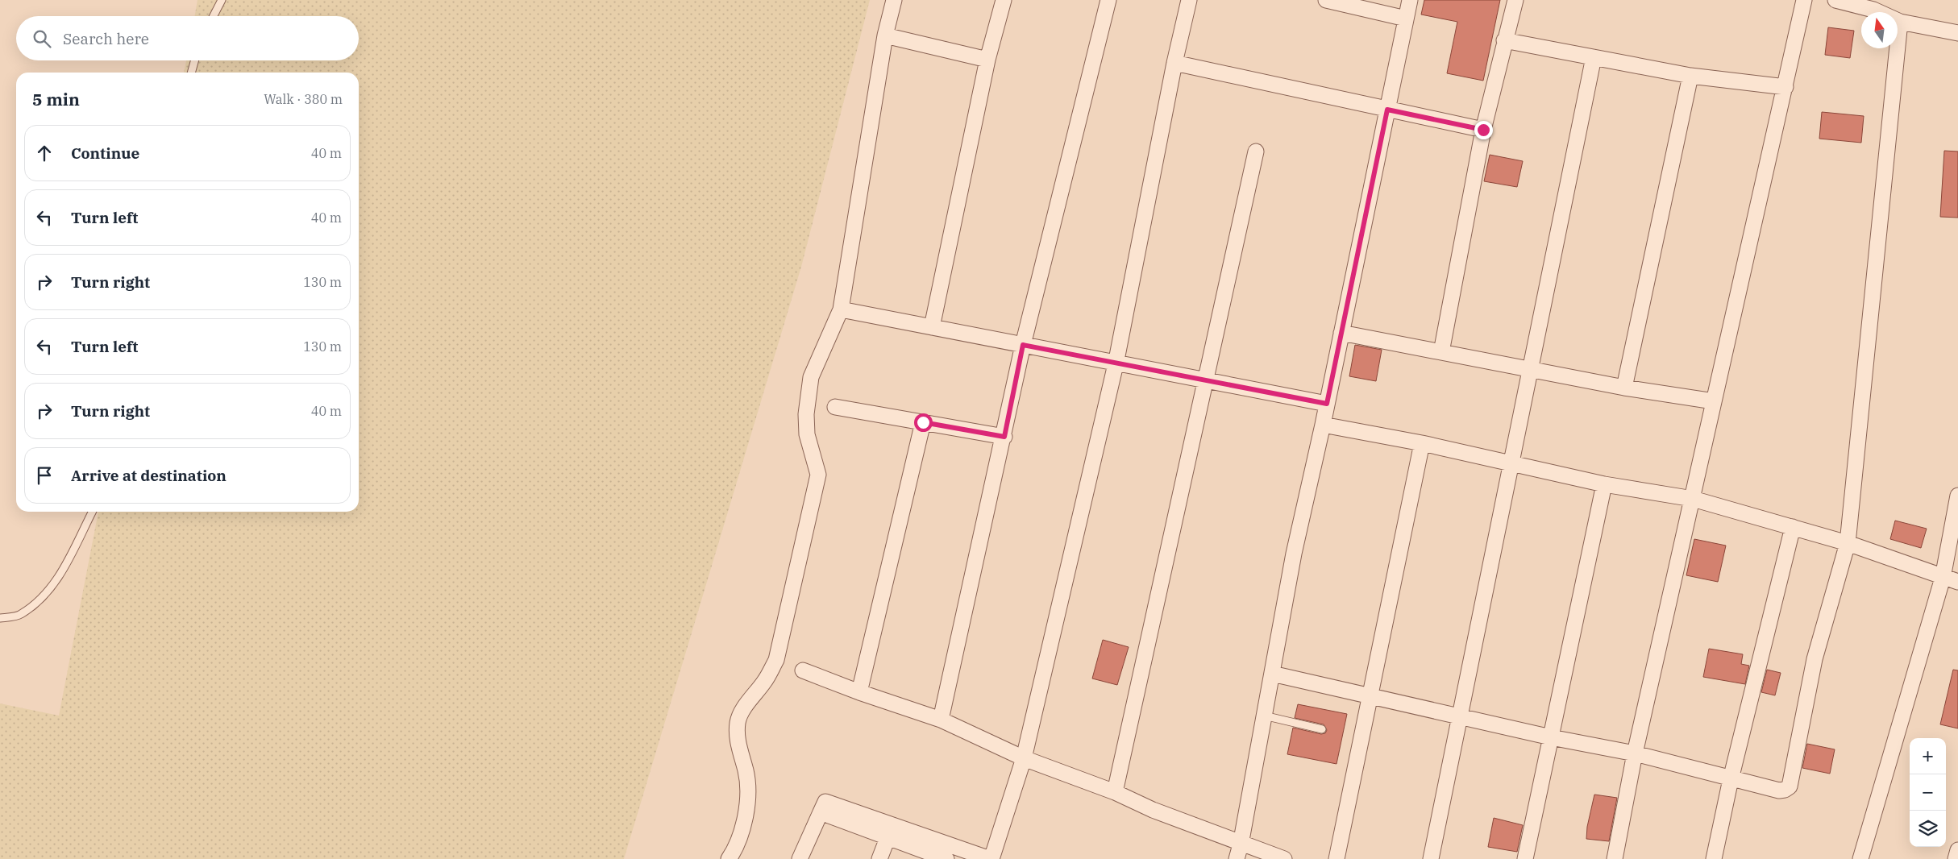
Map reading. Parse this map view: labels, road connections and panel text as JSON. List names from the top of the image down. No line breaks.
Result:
{"north":"top","page":{"search":"Search here","heading":["5 min","Walk · 380 m"],"list":[["Continue","40 m"],["Turn left","40 m"],["Turn right","130 m"],["Turn left","130 m"],["Turn right","40 m"],"Arrive at destination"],"map_buttons":["+","−"]}}
